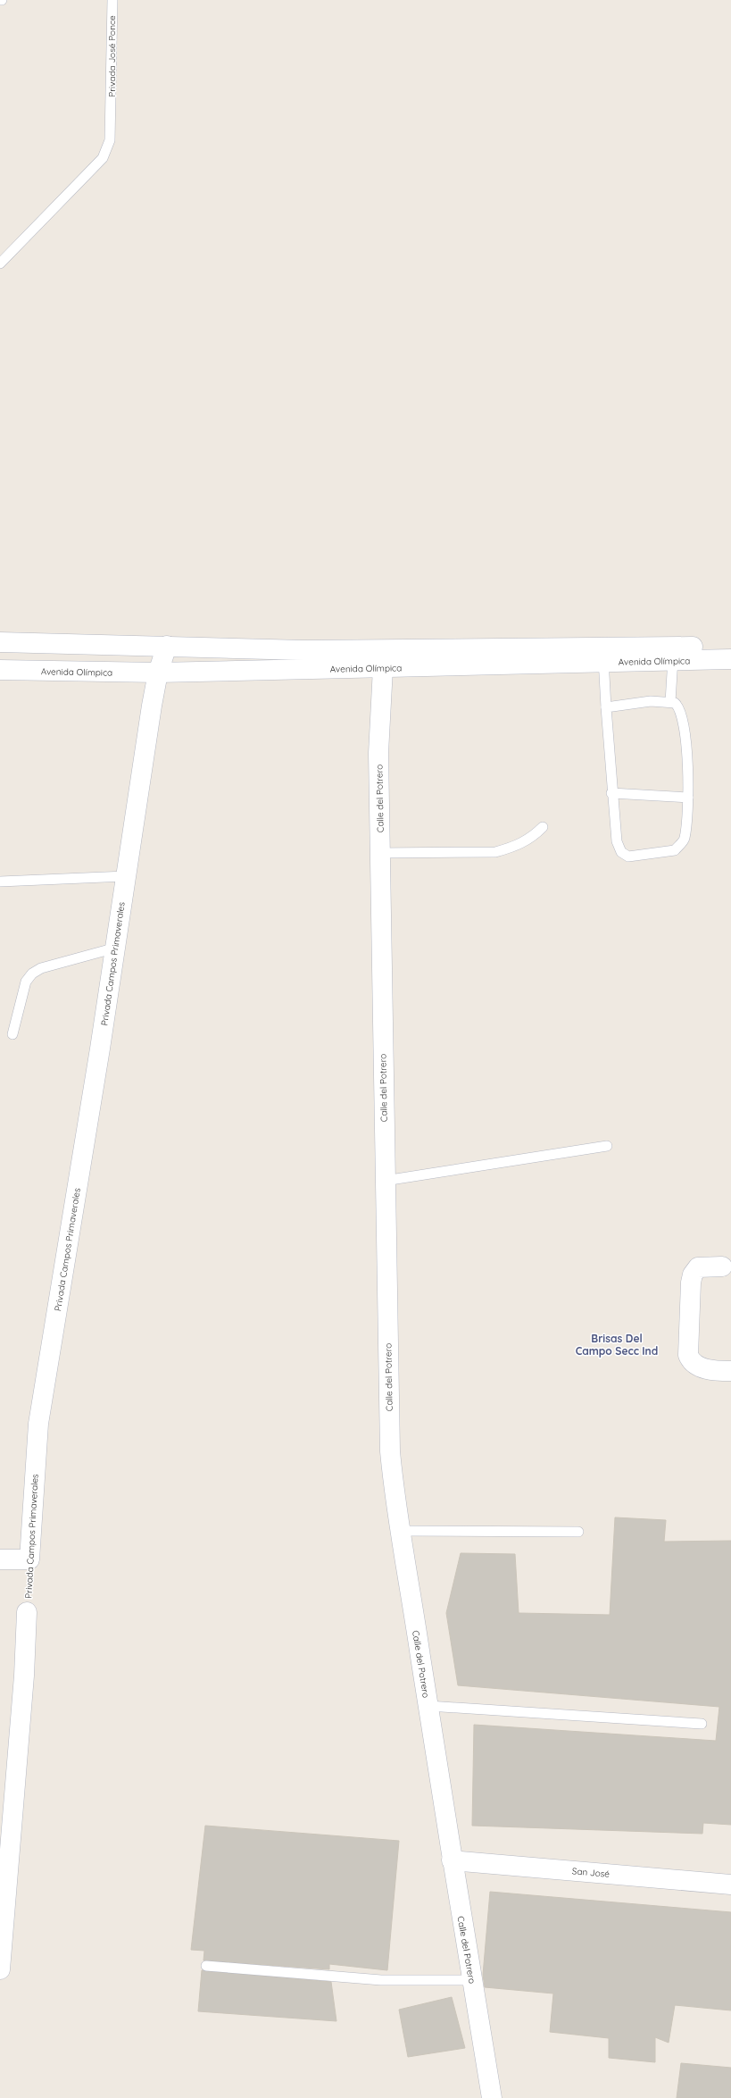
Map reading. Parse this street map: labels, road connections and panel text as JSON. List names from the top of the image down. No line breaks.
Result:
{"streets":{"street":["Avenida Olímpica","Calle del Potrero","Privada Campos Primaverales","San José"],"lane":["Privada José Ponce"]},"crossings":[["Avenida Olímpica","Calle del Potrero"],["Avenida Olímpica","Privada Campos Primaverales"],["Calle del Potrero","San José"]],"districts":["Brisas Del Campo Secc Ind"]}
